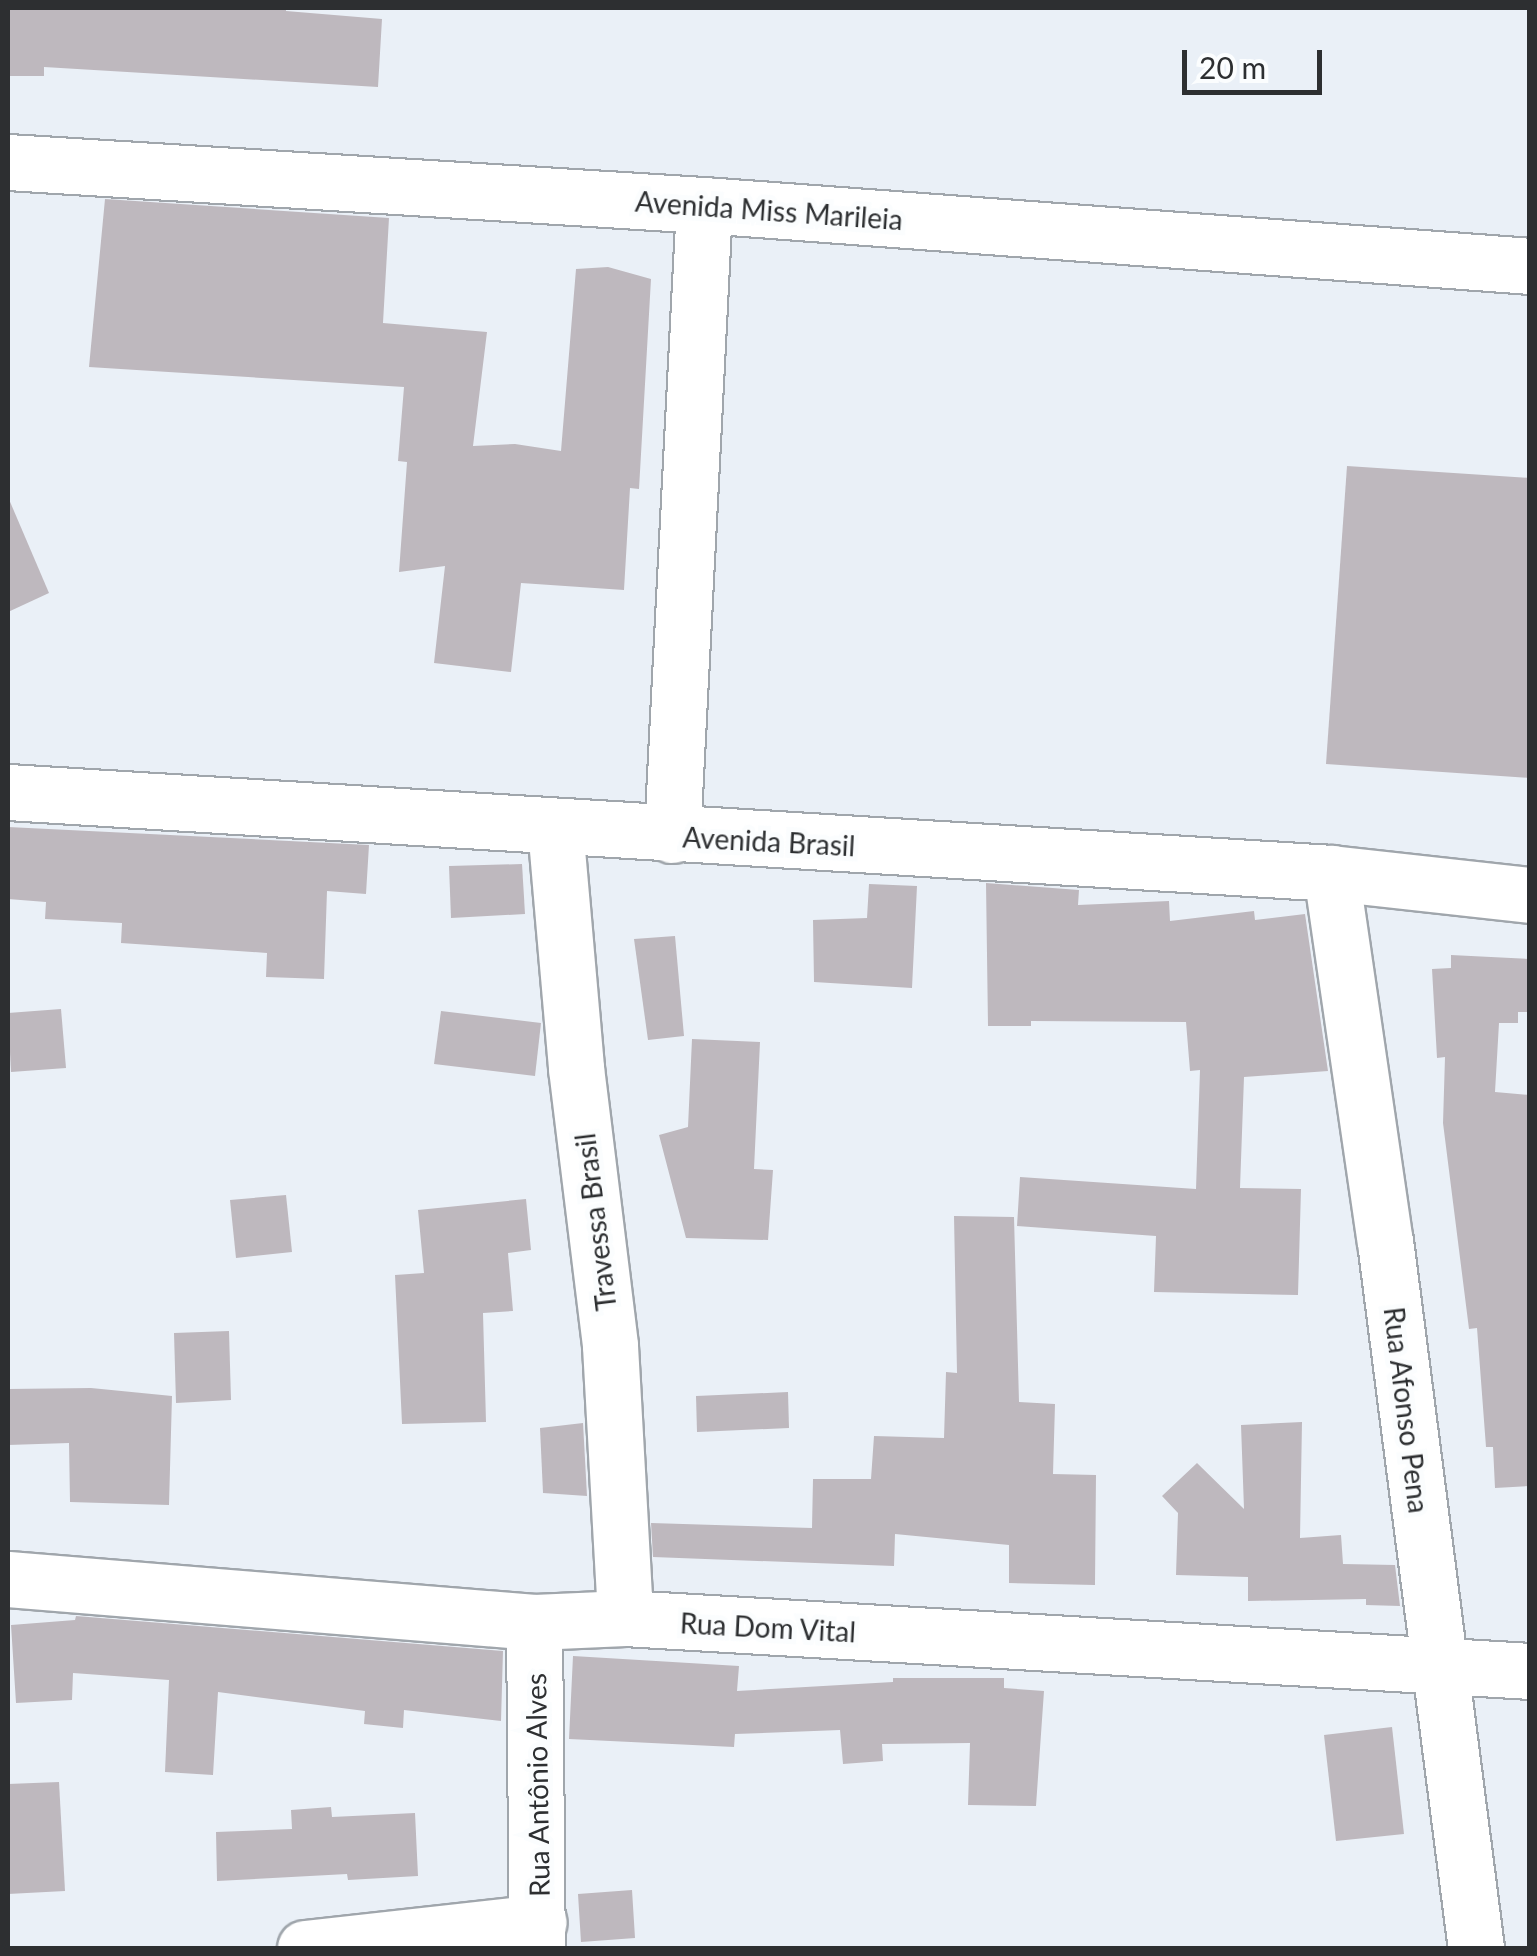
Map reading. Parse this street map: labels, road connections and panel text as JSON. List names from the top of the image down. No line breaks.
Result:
{"streets":{"street":["Avenida Miss Marileia","Avenida Brasil","Travessa Brasil","Rua Afonso Pena","Rua Dom Vital","Rua Antônio Alves"]},"crossings":[["Avenida Brasil","Travessa Brasil"],["Avenida Brasil","Rua Afonso Pena"],["Travessa Brasil","Rua Dom Vital"],["Rua Afonso Pena","Rua Dom Vital"],["Rua Dom Vital","Rua Antônio Alves"]],"scale_bar":"20 m"}
